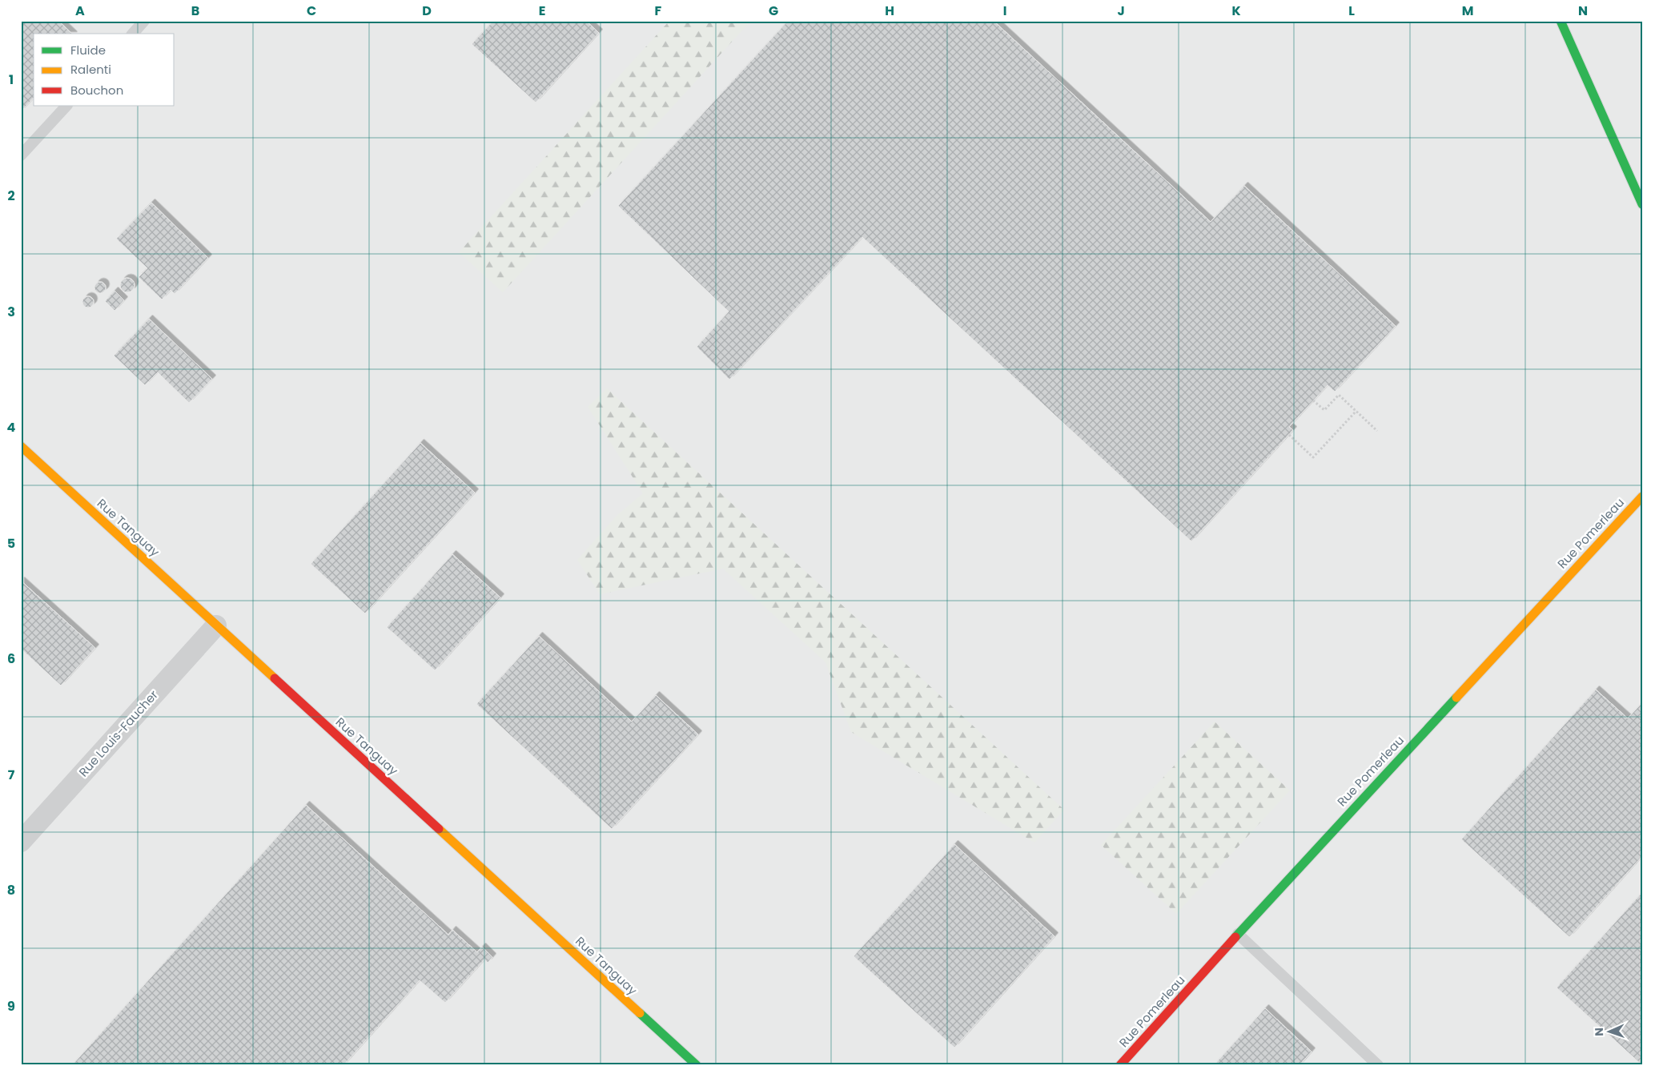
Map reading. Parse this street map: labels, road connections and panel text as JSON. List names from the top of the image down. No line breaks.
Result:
{"streets":{"street":["Rue Tanguay","Rue Pomerleau","Rue Louis-Faucher"]},"crossings":[["Rue Tanguay","Rue Louis-Faucher"]],"legend":["Fluide","Ralenti","Bouchon"],"north":"left","grid":{"columns":["A","B","C","D","E","F","G","H","I","J","K","L","M","N"],"rows":["1","2","3","4","5","6","7","8","9"]}}
